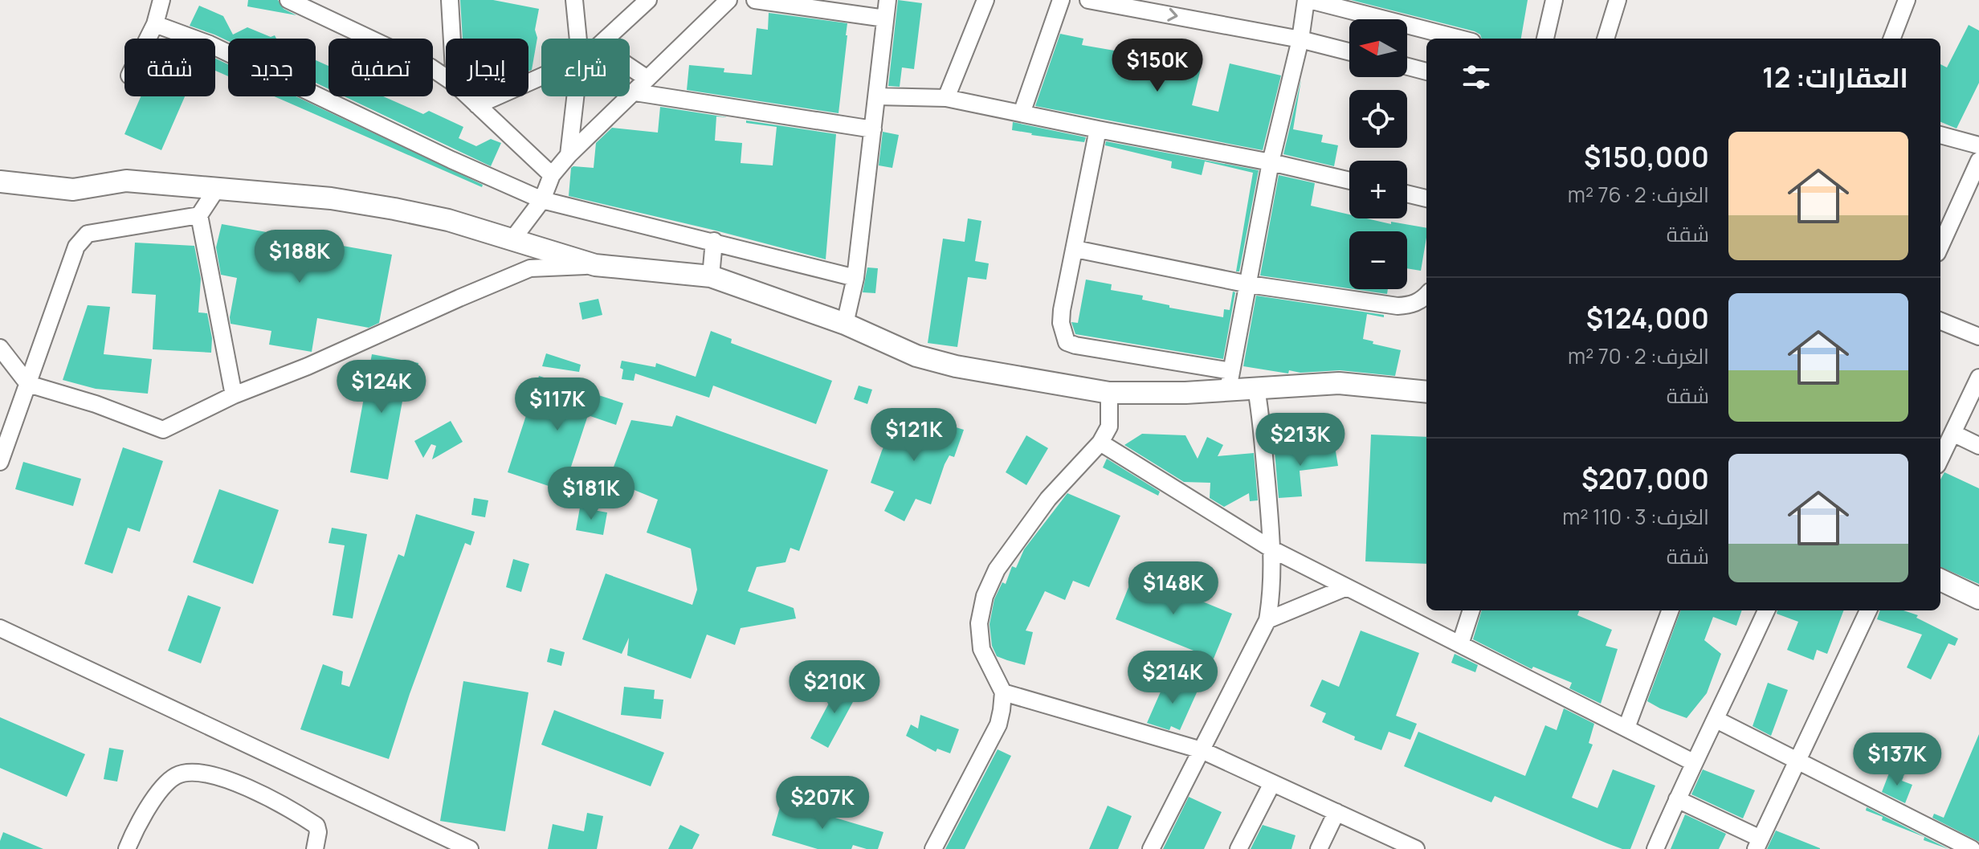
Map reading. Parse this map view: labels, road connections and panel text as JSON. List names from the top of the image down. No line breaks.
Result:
{"north":"left","page":{"map_buttons":["+","−"],"price":["$150K","$188K","$124K","$117K","$121K","$213K","$181K","$148K","$214K","$210K","$137K","$207K"],"chip":["شراء","إيجار","تصفية","جديد","شقة"],"heading":"العقارات: 12","list":[{"name":"$150,000","note":"الغرف: 2 · 76 m² · شقة"},{"name":"$124,000","note":"الغرف: 2 · 70 m² · شقة"},{"name":"$207,000","note":"الغرف: 3 · 110 m² · شقة"}]}}
